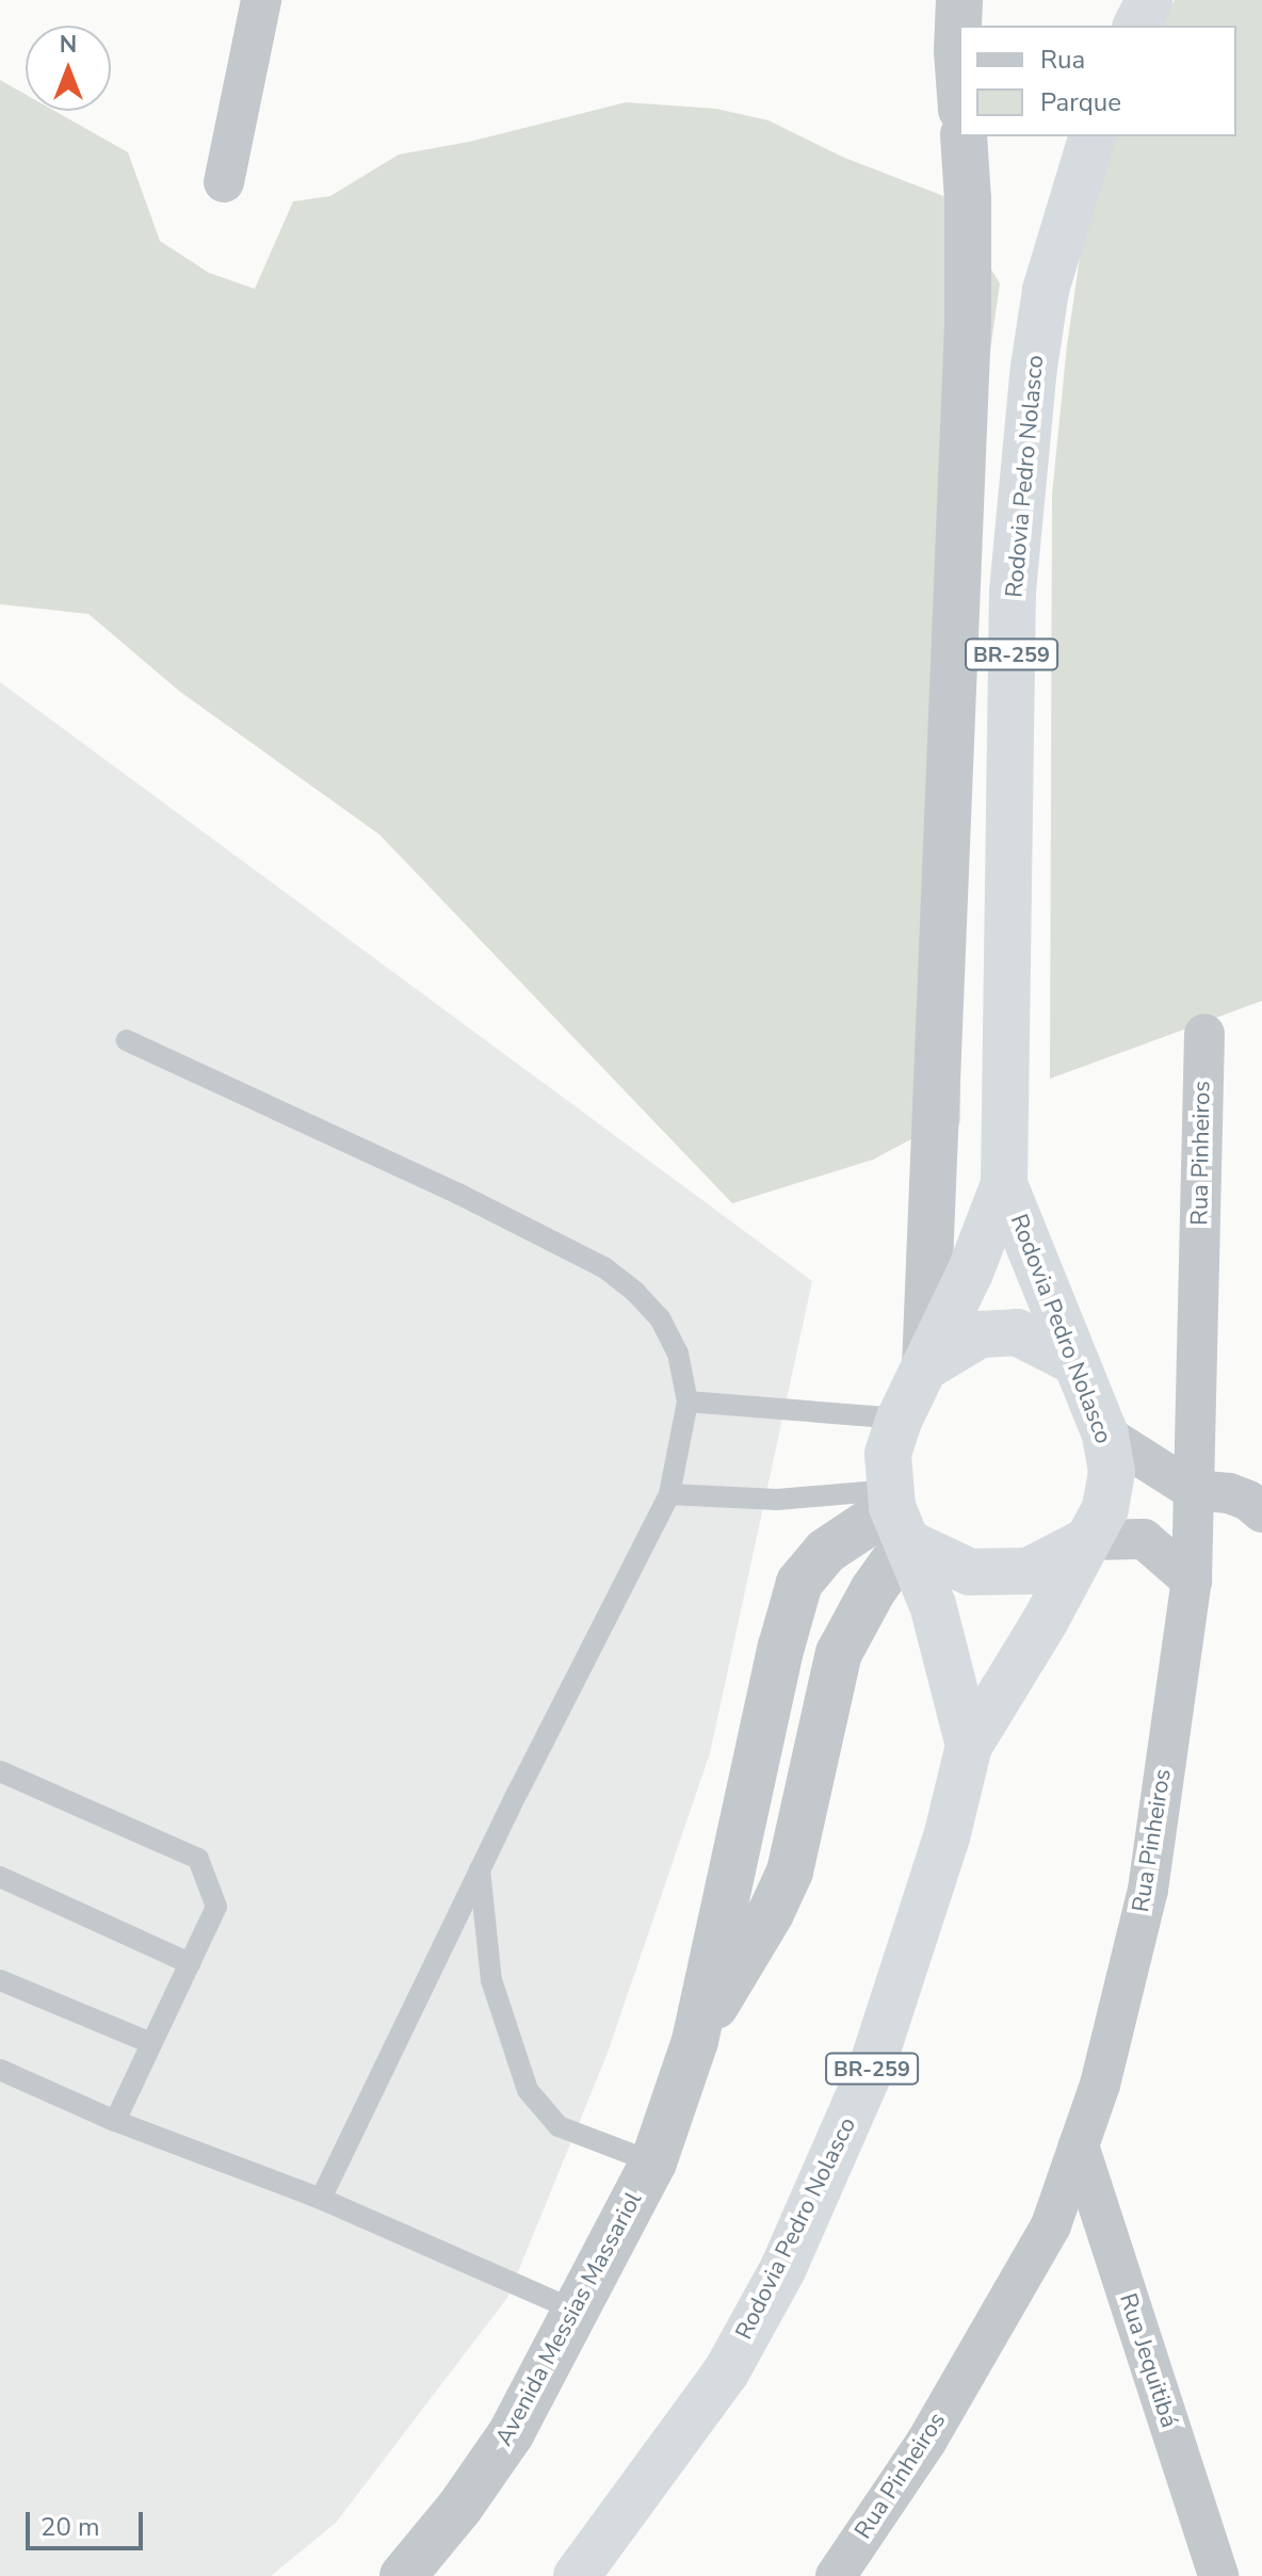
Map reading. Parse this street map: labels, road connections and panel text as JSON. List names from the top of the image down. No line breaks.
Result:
{"streets":{"highway":["Rodovia Pedro Nolasco","BR-259"],"street":["Rua Pinheiros","Avenida Messias Massariol","Rua Jequitibá"]},"crossings":[["Rodovia Pedro Nolasco","Avenida Messias Massariol"],["Rua Pinheiros","Rua Jequitibá"]],"legend":["Rua","Parque"],"scale_bar":"20 m","north":"top"}
